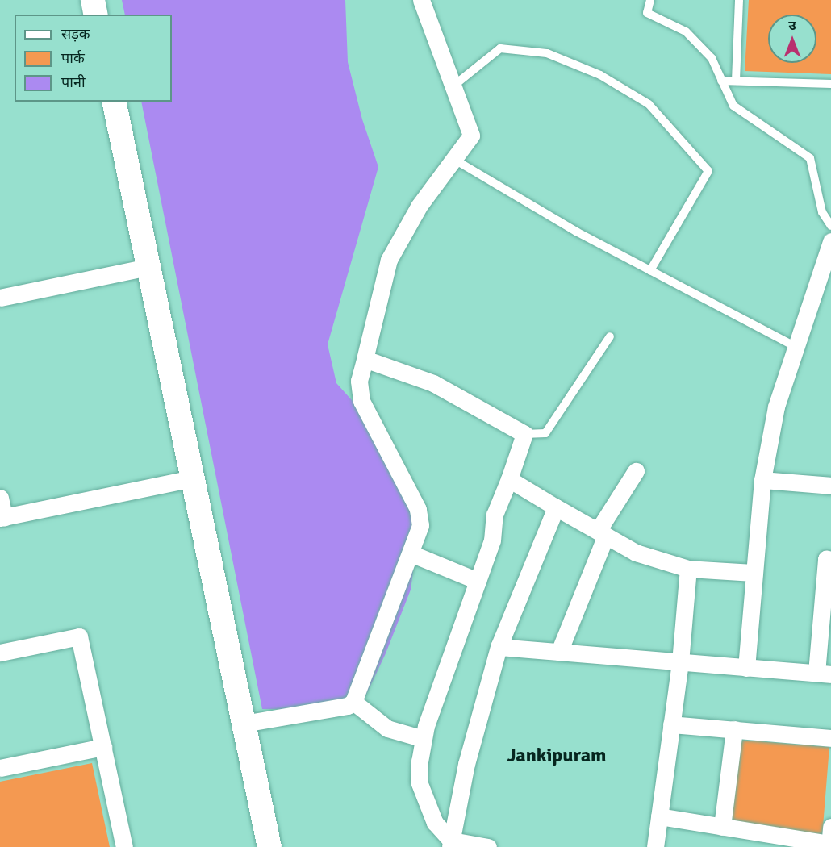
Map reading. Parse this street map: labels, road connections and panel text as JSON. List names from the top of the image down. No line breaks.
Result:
{"districts":["Jankipuram"],"legend":["सड़क","पार्क","पानी"],"north":"top"}
